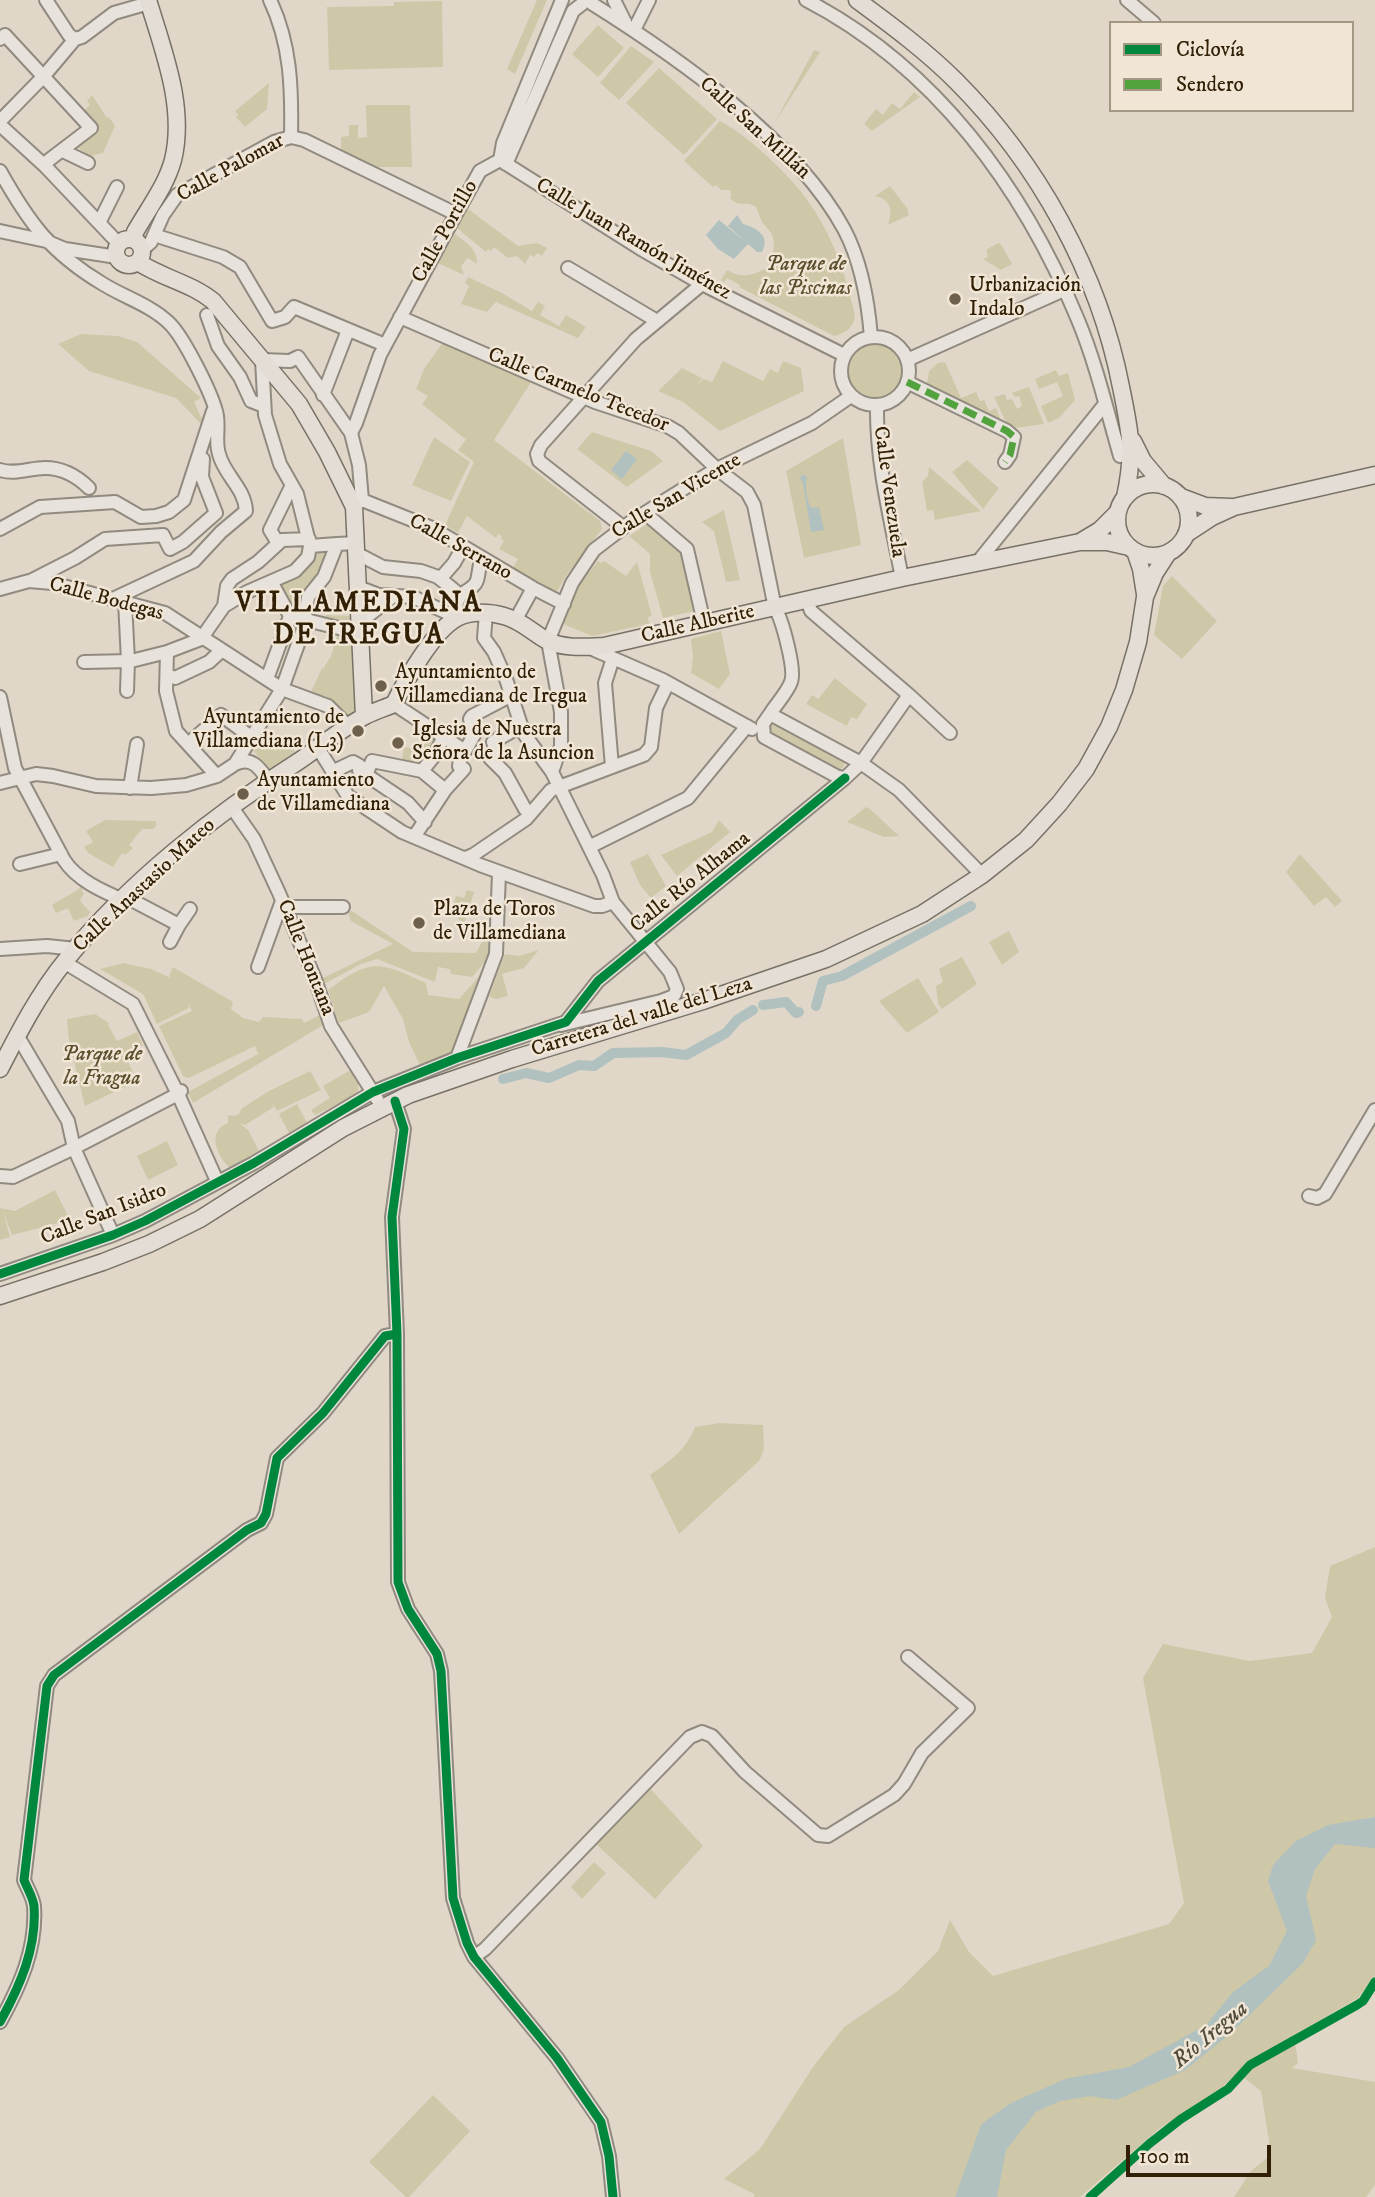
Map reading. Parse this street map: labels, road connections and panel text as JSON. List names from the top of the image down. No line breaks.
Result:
{"streets":{"main road":["Calle Alberite","Calle Anastasio Mateo","Carretera del valle del Leza"],"street":["Calle San Millán","Calle Palomar","Calle Portillo","Calle Juan Ramón Jiménez","Calle Carmelo Tecedor","Calle Venezuela","Calle San Vicente","Calle Serrano","Calle Bodegas","Calle Río Alhama","Calle Hontana","Calle San Isidro"]},"crossings":[["Calle San Millán","Calle Portillo"],["Calle San Millán","Calle Juan Ramón Jiménez"],["Calle San Millán","Calle Venezuela"],["Calle San Millán","Calle San Vicente"],["Calle Portillo","Calle Juan Ramón Jiménez"],["Calle Portillo","Calle Carmelo Tecedor"],["Calle Juan Ramón Jiménez","Calle Venezuela"],["Calle Juan Ramón Jiménez","Calle San Vicente"],["Calle Carmelo Tecedor","Calle San Vicente"],["Calle Carmelo Tecedor","Calle Alberite"],["Calle Venezuela","Calle San Vicente"],["Calle Venezuela","Calle Alberite"],["Calle San Vicente","Calle Alberite"],["Calle Serrano","Calle Alberite"],["Calle Bodegas","Calle Anastasio Mateo"],["Calle Alberite","Carretera del valle del Leza"],["Calle Río Alhama","Calle San Isidro"],["Calle Anastasio Mateo","Calle Hontana"],["Calle Hontana","Carretera del valle del Leza"],["Calle Hontana","Calle San Isidro"]],"districts":["VILLAMEDIANA DE IREGUA"],"water":["Río Iregua"],"parks":["Parque de las Piscinas","Parque de la Fragua"],"places":["Urbanización Indalo","Ayuntamiento de Villamediana de Iregua","Ayuntamiento de Villamediana (L3)","Iglesia de Nuestra Señora de la Asuncion","Ayuntamiento de Villamediana","Plaza de Toros de Villamediana"],"legend":["Ciclovía","Sendero"],"scale_bar":"100 m"}
